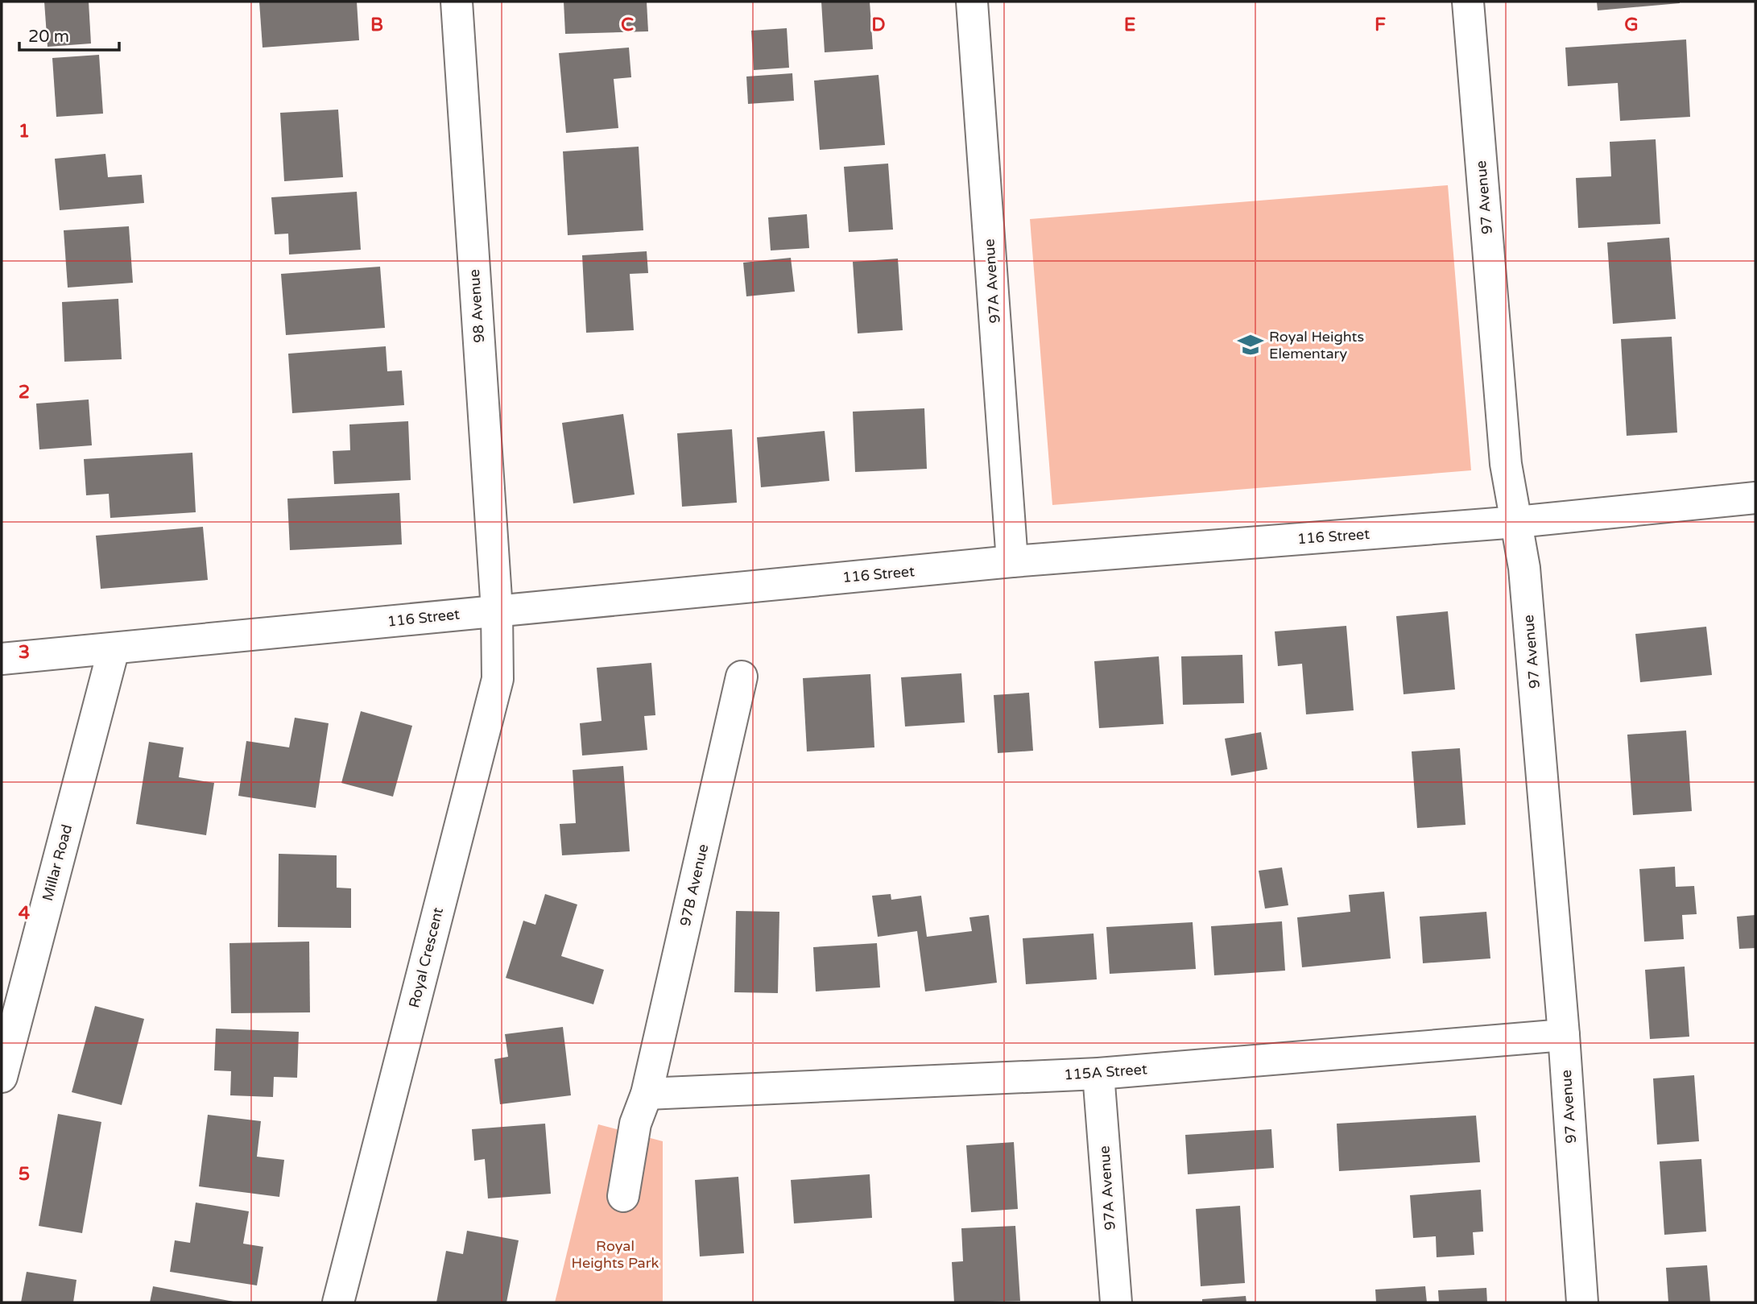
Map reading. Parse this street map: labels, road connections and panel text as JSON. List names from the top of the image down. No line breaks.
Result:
{"streets":{"street":["97 Avenue","97A Avenue","98 Avenue","116 Street","Millar Road","97B Avenue","Royal Crescent","115A Street"]},"crossings":[["97 Avenue","116 Street"],["97 Avenue","115A Street"],["97A Avenue","116 Street"],["97A Avenue","115A Street"],["98 Avenue","116 Street"],["98 Avenue","Royal Crescent"],["116 Street","Millar Road"],["116 Street","Royal Crescent"],["97B Avenue","115A Street"]],"parks":["Royal Heights Park"],"places":{"school or university":["Royal Heights Elementary"]},"scale_bar":"20 m","grid":{"columns":["B","C","D","E","F","G"],"rows":["1","2","3","4","5"]}}
